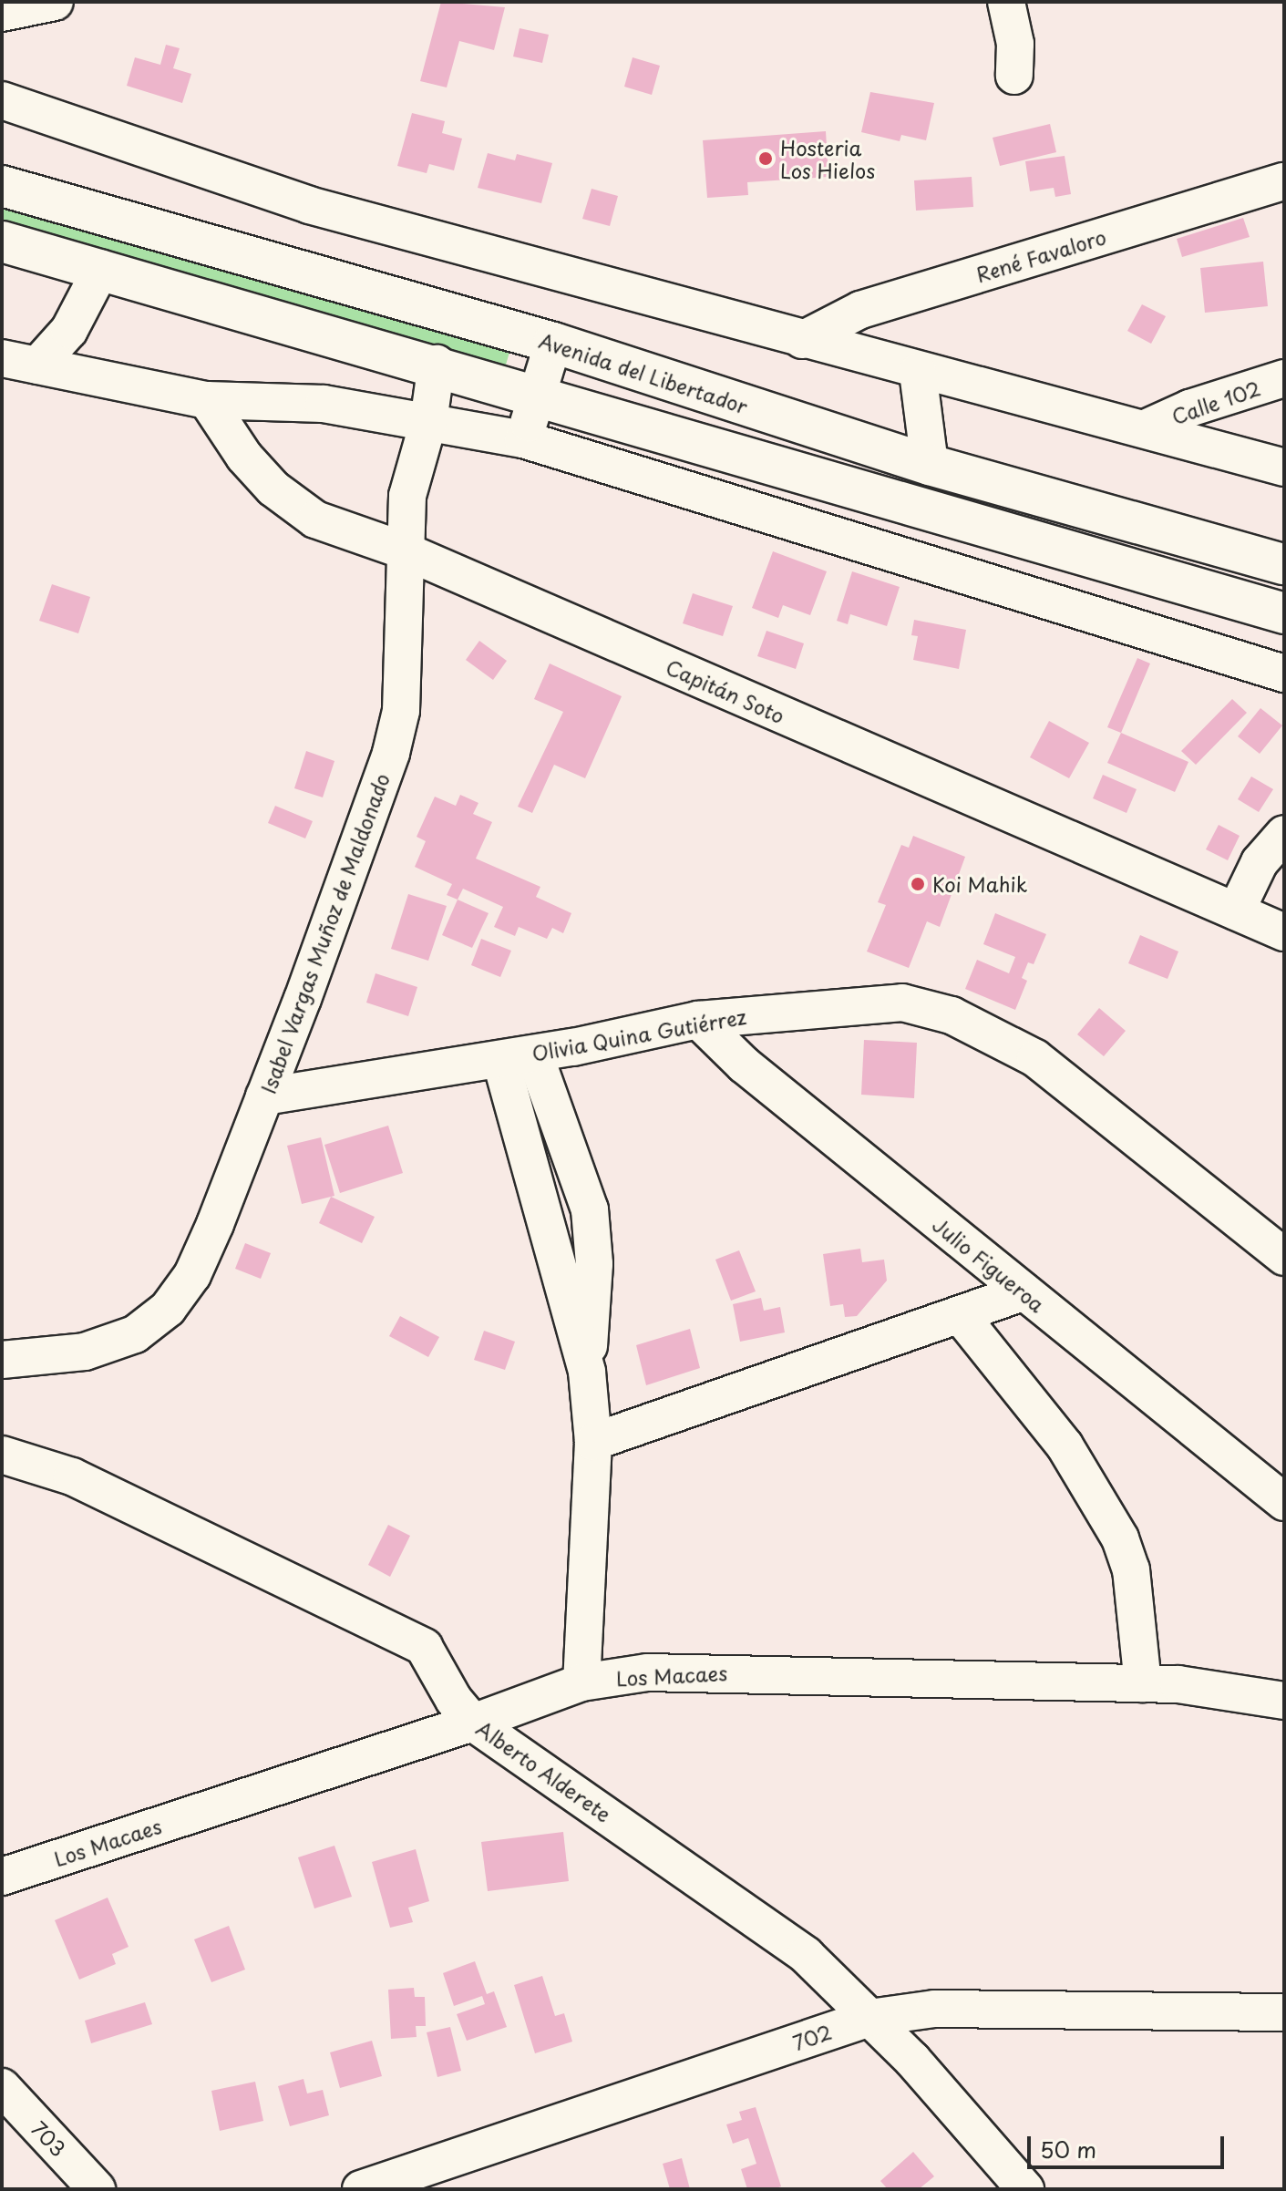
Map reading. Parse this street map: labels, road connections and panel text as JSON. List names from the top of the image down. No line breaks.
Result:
{"streets":{"main road":["Avenida del Libertador"],"street":["René Favaloro","Calle 102","Capitán Soto","Isabel Vargas Muñoz de Maldonado","Olivia Quina Gutiérrez","Julio Figueroa","Los Macaes","Alberto Alderete","702","703"]},"crossings":[["Capitán Soto","Isabel Vargas Muñoz de Maldonado"],["Isabel Vargas Muñoz de Maldonado","Olivia Quina Gutiérrez"],["Olivia Quina Gutiérrez","Julio Figueroa"],["Los Macaes","Alberto Alderete"],["Alberto Alderete","702"]],"places":["Hosteria Los Hielos","Koi Mahik"],"scale_bar":"50 m"}
